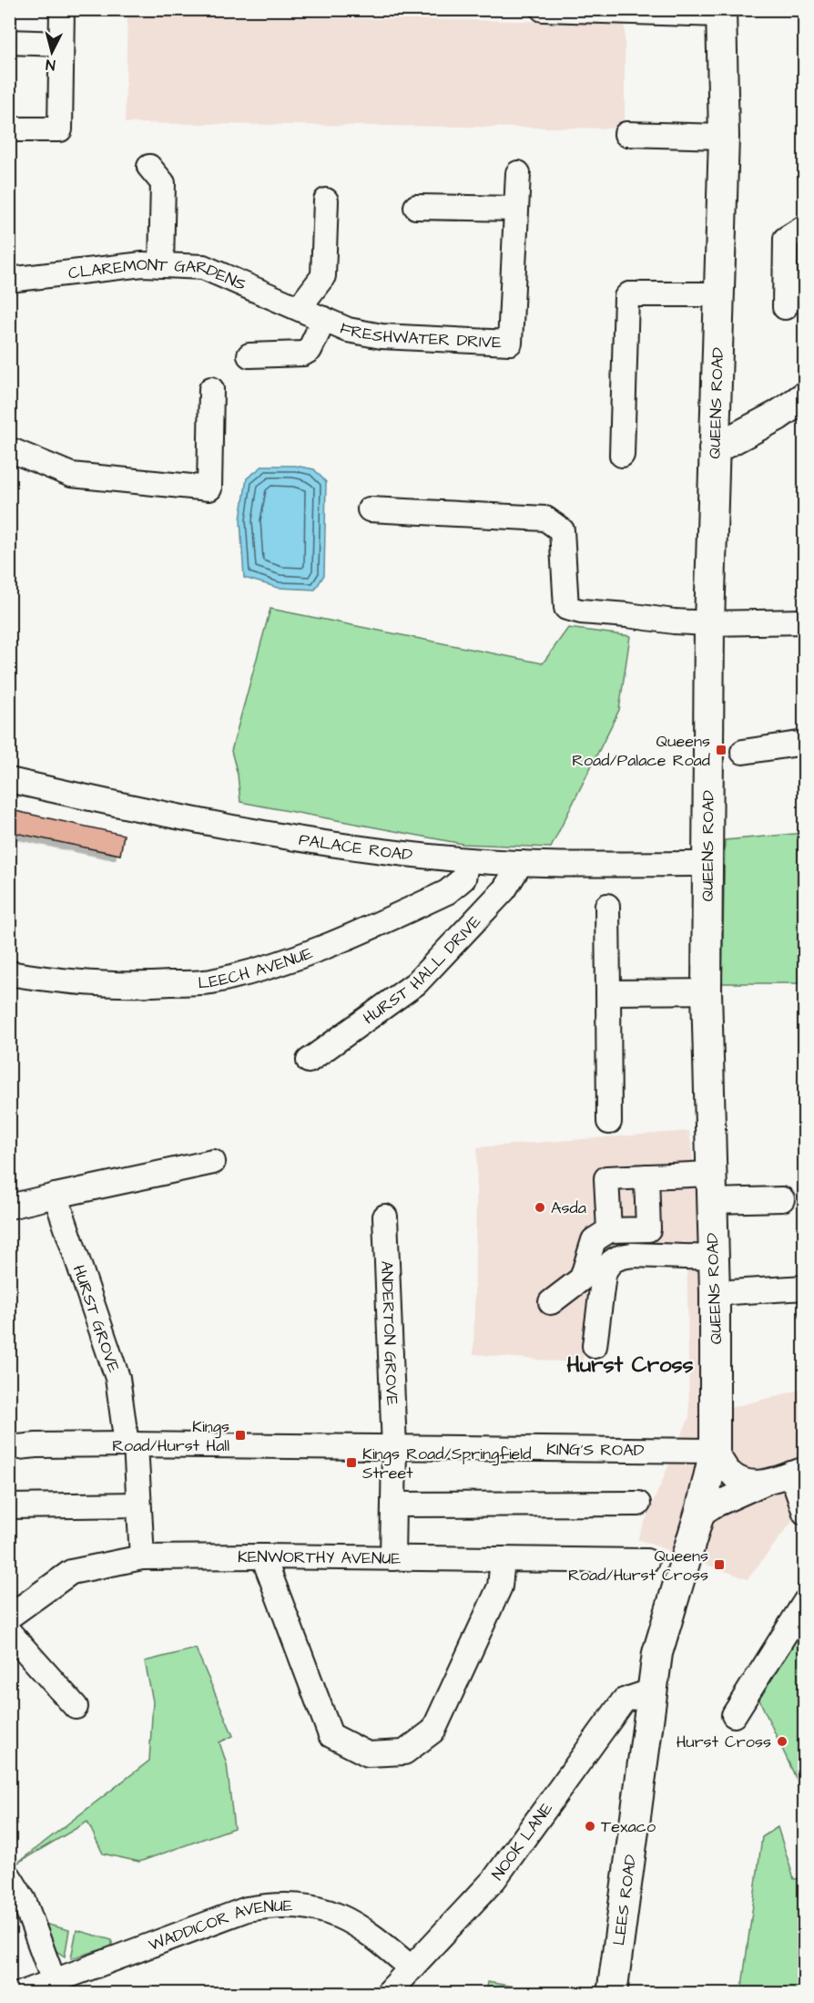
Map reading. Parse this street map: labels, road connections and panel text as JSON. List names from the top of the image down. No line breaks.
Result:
{"streets":{"main road":["QUEENS ROAD","LEES ROAD"],"street":["CLAREMONT GARDENS","FRESHWATER DRIVE","PALACE ROAD","LEECH AVENUE","HURST HALL DRIVE","HURST GROVE","ANDERTON GROVE","KING'S ROAD","KENWORTHY AVENUE","NOOK LANE","WADDICOR AVENUE"]},"crossings":[["CLAREMONT GARDENS","FRESHWATER DRIVE"],["QUEENS ROAD","PALACE ROAD"],["QUEENS ROAD","KING'S ROAD"],["QUEENS ROAD","NOOK LANE"],["QUEENS ROAD","LEES ROAD"],["PALACE ROAD","LEECH AVENUE"],["PALACE ROAD","HURST HALL DRIVE"],["HURST GROVE","KING'S ROAD"],["HURST GROVE","KENWORTHY AVENUE"],["ANDERTON GROVE","KING'S ROAD"],["ANDERTON GROVE","KENWORTHY AVENUE"],["NOOK LANE","LEES ROAD"],["NOOK LANE","WADDICOR AVENUE"]],"districts":["Hurst Cross"],"places":{"transit":["Queens Road/Palace Road","Kings Road/Hurst Hall","Kings Road/Springfield Street","Queens Road/Hurst Cross"],"other":["Asda","Hurst Cross","Texaco"]},"north":"bottom"}
